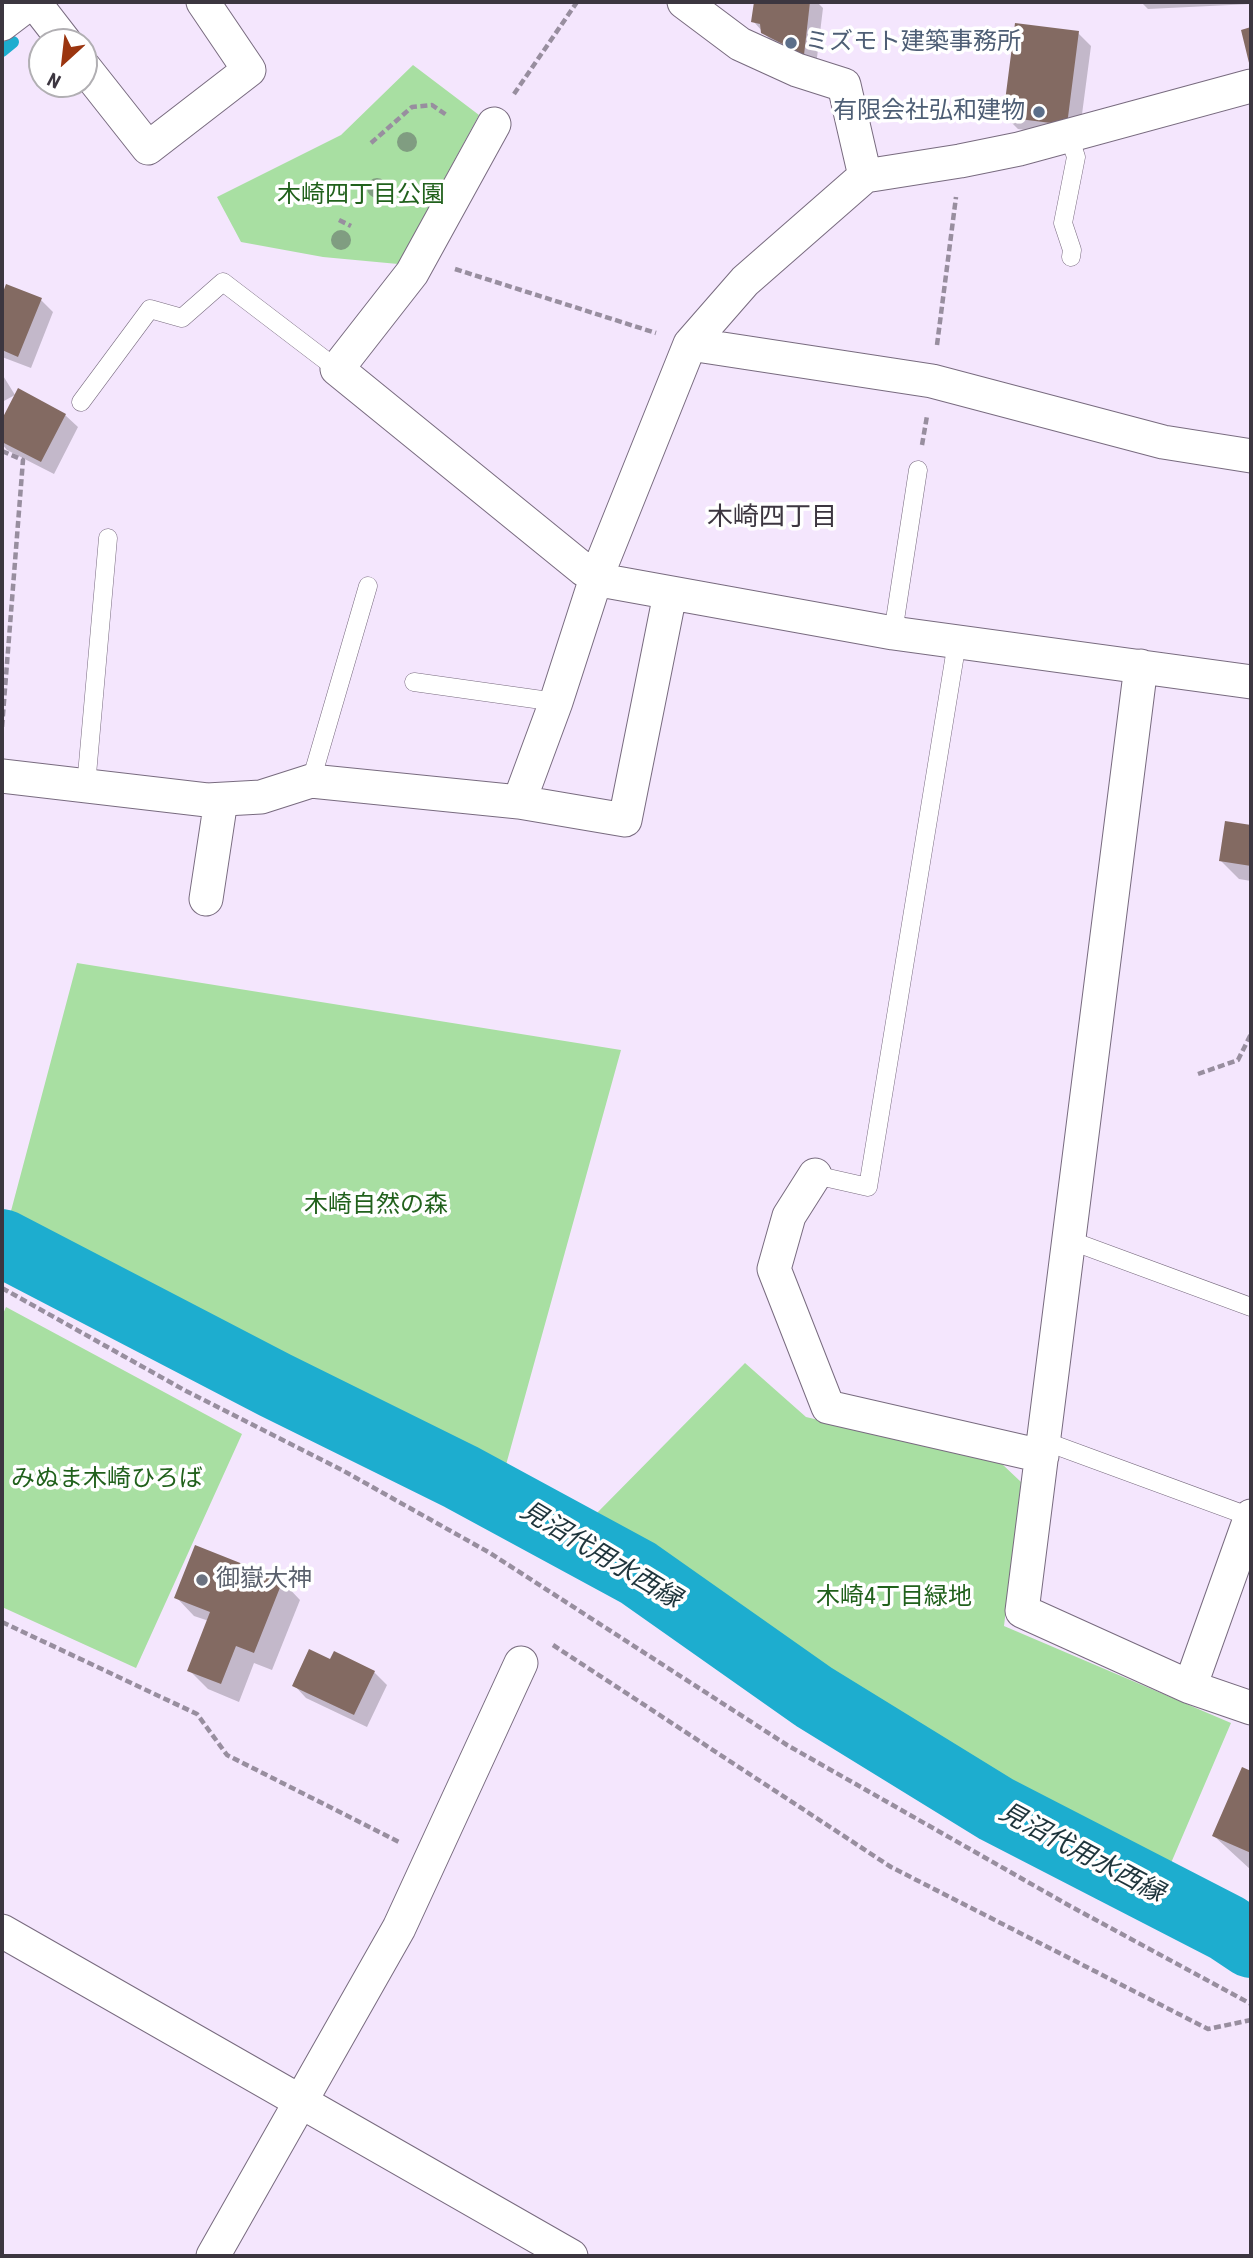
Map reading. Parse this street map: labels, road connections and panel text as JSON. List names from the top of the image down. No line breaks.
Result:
{"districts":["木崎四丁目"],"water":["見沼代用水西縁"],"parks":["木崎四丁目公園","木崎自然の森","みぬま木崎ひろば","木崎4丁目緑地"],"places":["ミズモト建築事務所","有限会社弘和建物","御嶽大神"],"north":"bottom left"}
